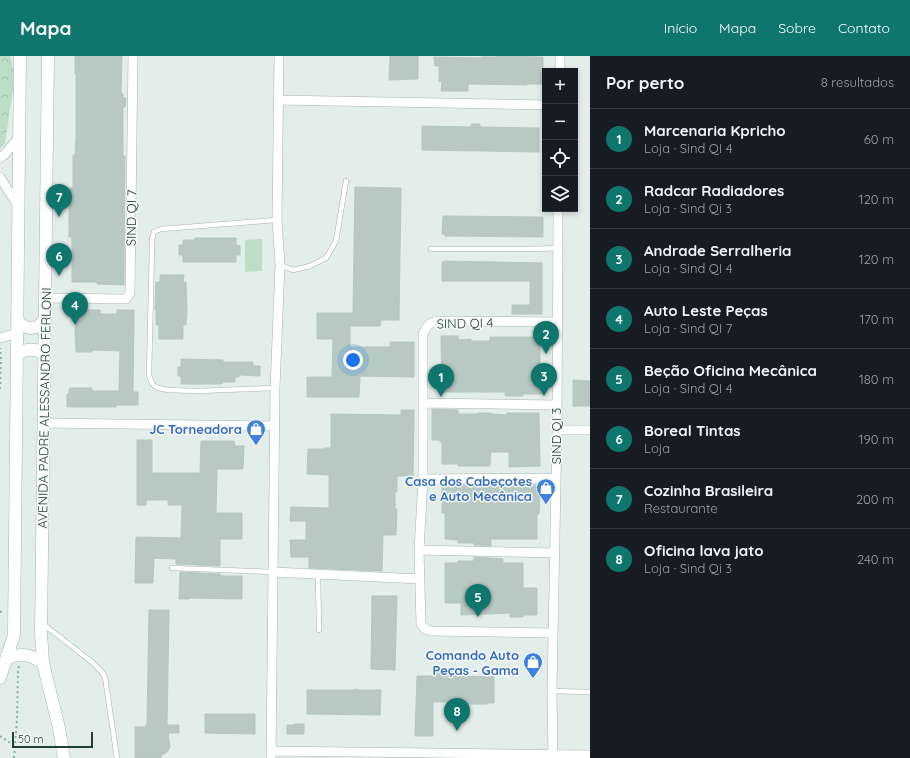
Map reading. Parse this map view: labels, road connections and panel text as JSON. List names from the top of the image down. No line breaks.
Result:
{"streets":{"main road":["AVENIDA PADRE ALESSANDRO FERLONI"],"street":["SIND QI 7","SIND QI 4","SIND QI 3"]},"crossings":[["SIND QI 7","AVENIDA PADRE ALESSANDRO FERLONI"],["SIND QI 4","SIND QI 3"]],"places":{"shop":["JC Torneadora","Casa dos Cabeçotes e Auto Mecânica","Comando Auto Peças - Gama"]},"scale_bar":"50 m","page":{"header":"Mapa","nav":["Início","Mapa","Sobre","Contato"],"heading":["Por perto","8 resultados"],"map_buttons":["+","−"],"list":[{"mark":"1","name":"Marcenaria Kpricho","note":"Loja · Sind QI 4","value":"60 m"},{"mark":"2","name":"Radcar Radiadores","note":"Loja · Sind Qi 3","value":"120 m"},{"mark":"3","name":"Andrade Serralheria","note":"Loja · Sind QI 4","value":"120 m"},{"mark":"4","name":"Auto Leste Peças","note":"Loja · Sind QI 7","value":"170 m"},{"mark":"5","name":"Beção Oficina Mecânica","note":"Loja · Sind QI 4","value":"180 m"},{"mark":"6","name":"Boreal Tintas","note":"Loja","value":"190 m"},{"mark":"7","name":"Cozinha Brasileira","note":"Restaurante","value":"200 m"},{"mark":"8","name":"Oficina lava jato","note":"Loja · Sind Qi 3","value":"240 m"}],"pins":["7","6","4","2","3","1","5","8"],"scale":"50 m"}}
